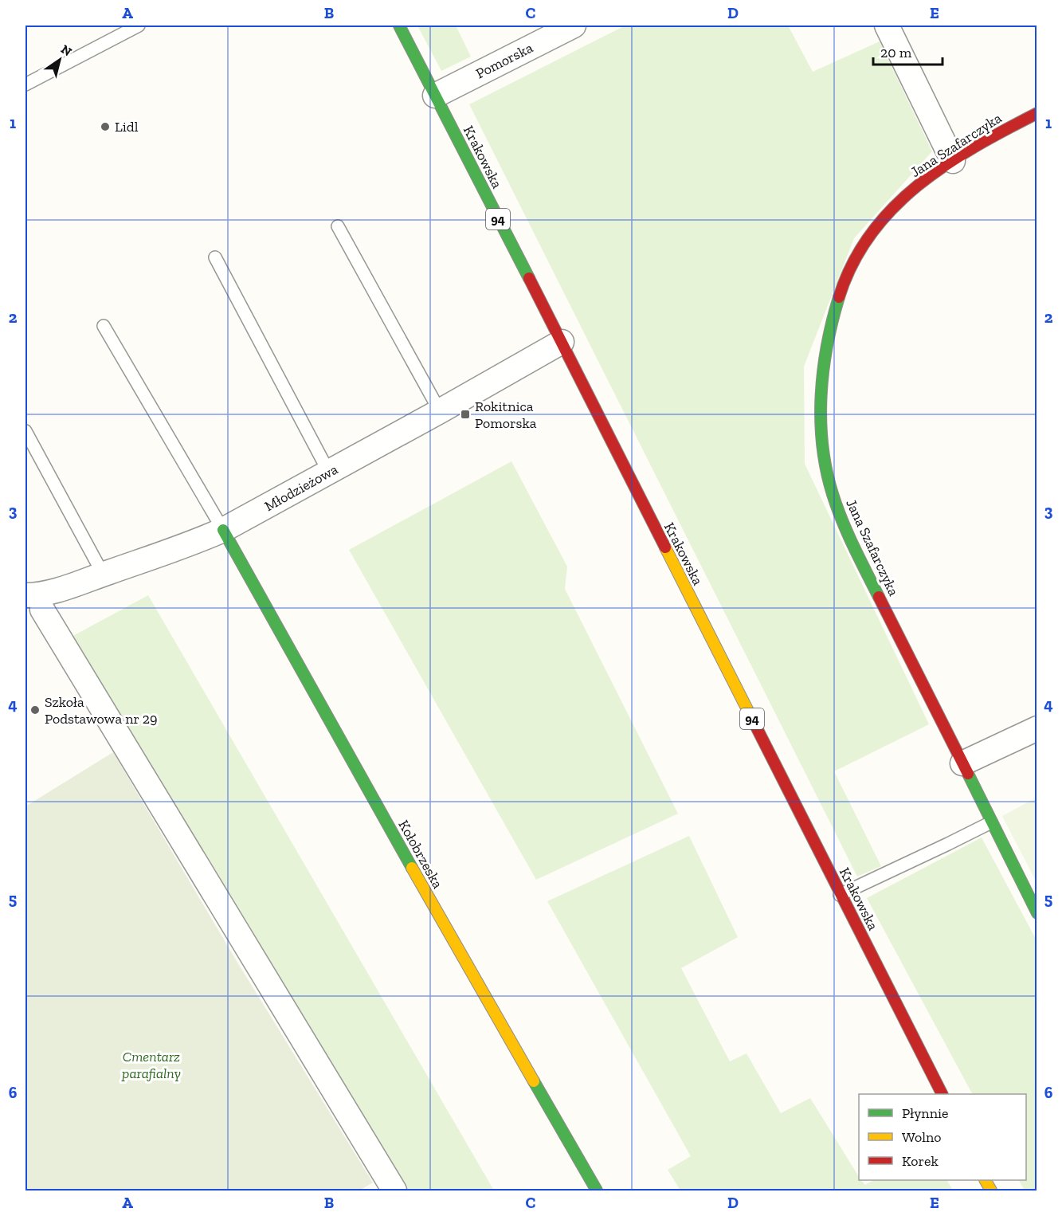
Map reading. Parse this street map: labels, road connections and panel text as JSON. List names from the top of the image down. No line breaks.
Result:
{"streets":{"street":["Pomorska","Jana Szafarczyka","Krakowska","94","Młodzieżowa","Kołobrzeska"]},"crossings":[["Pomorska","Krakowska"],["Krakowska","Młodzieżowa"],["Młodzieżowa","Kołobrzeska"]],"parks":["Cmentarz parafialny"],"places":{"other":["Lidl","Szkoła Podstawowa nr 29"],"transit":["Rokitnica Pomorska"]},"legend":["Płynnie","Wolno","Korek"],"scale_bar":"20 m","north":"top right","grid":{"columns":["A","B","C","D","E"],"rows":["1","2","3","4","5","6"]}}
